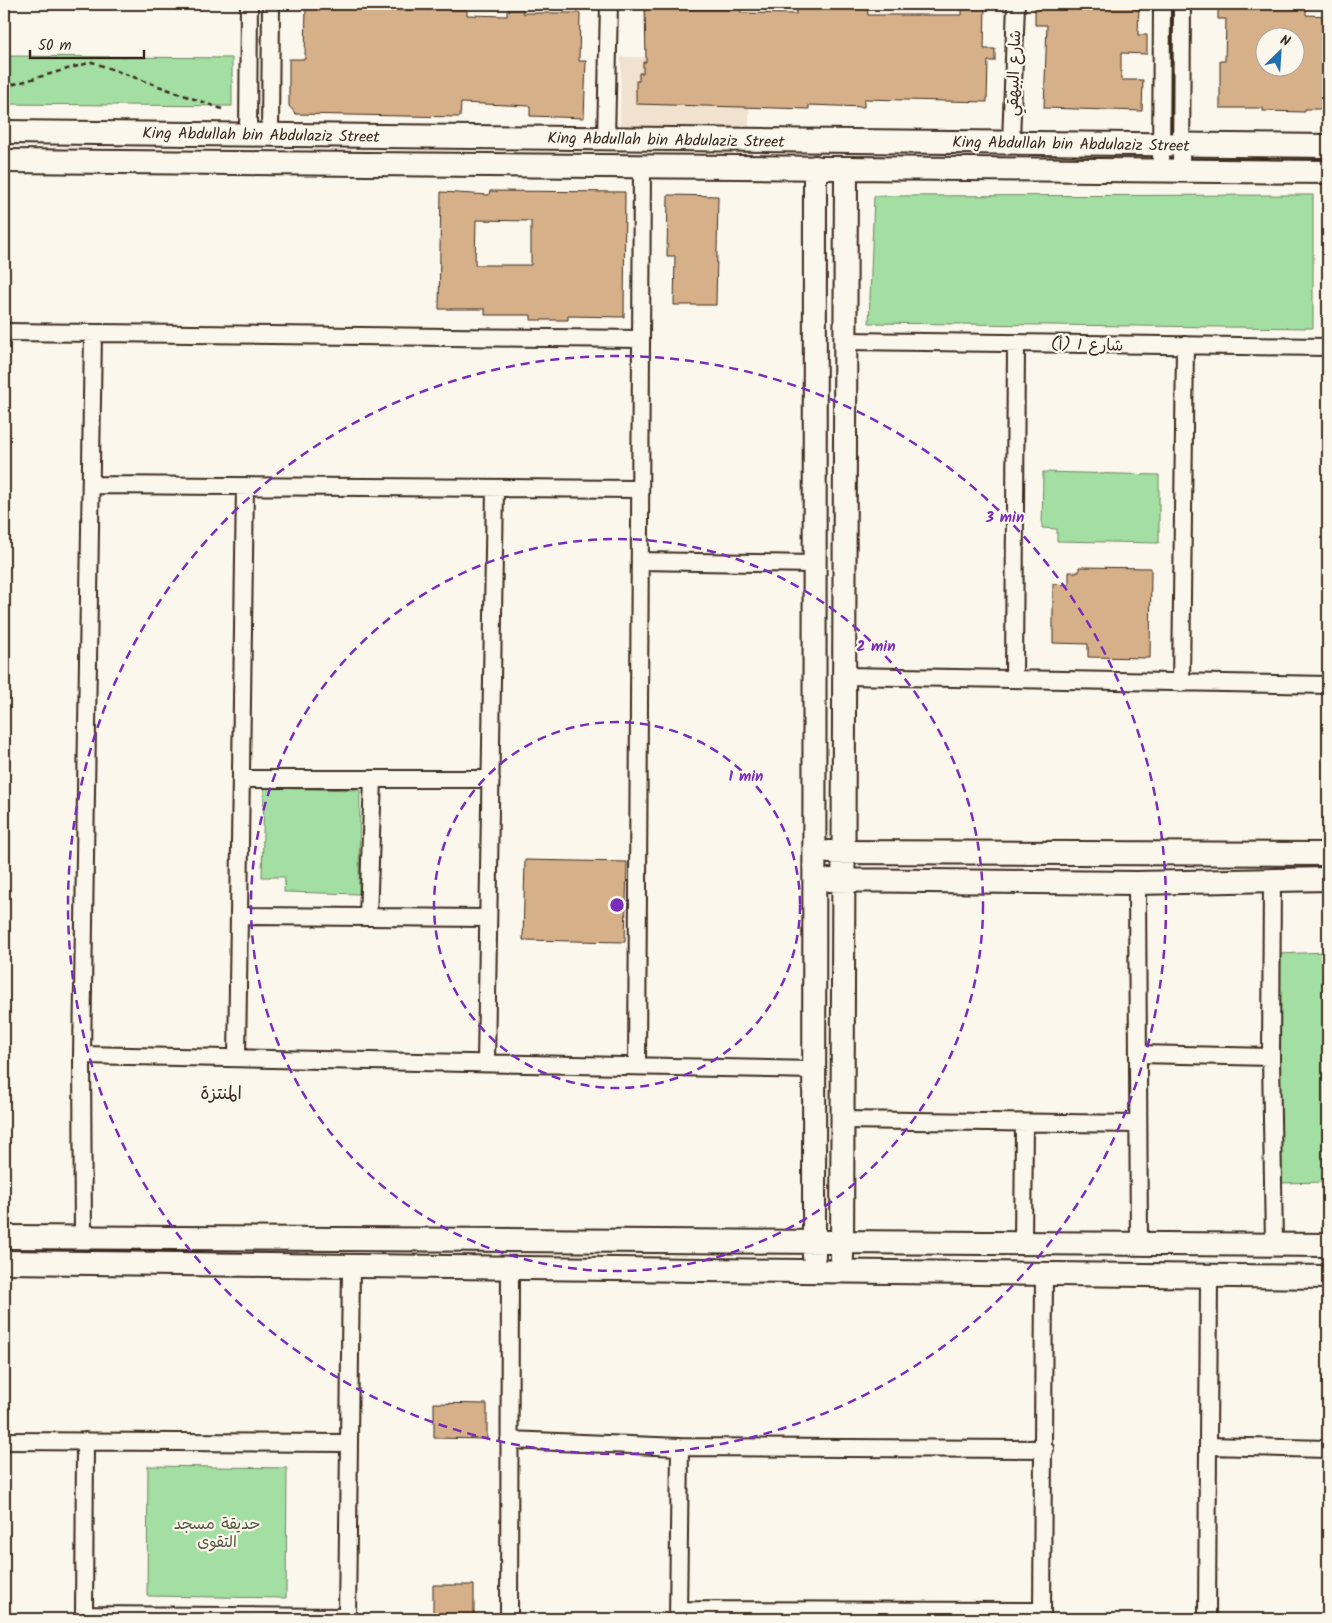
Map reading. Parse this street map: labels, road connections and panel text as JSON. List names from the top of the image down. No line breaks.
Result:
{"streets":{"main road":["King Abdullah bin Abdulaziz Street"],"street":["شارع البيهقي","شارع 1 (أ)"]},"crossings":[["شارع البيهقي","King Abdullah bin Abdulaziz Street"]],"districts":["المنتزة"],"parks":["حديقة مسجد التقوى"],"scale_bar":"50 m","north":"top right","rings":["3 min","2 min","1 min"]}
